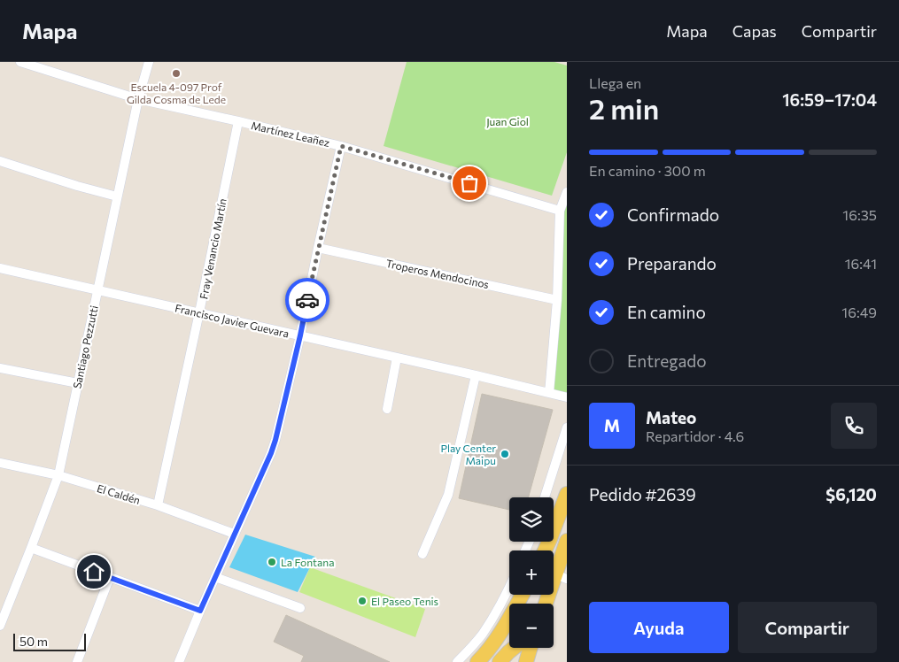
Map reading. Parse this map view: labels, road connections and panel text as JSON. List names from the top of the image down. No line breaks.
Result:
{"streets":{"street":["Martínez Leañez","Fray Venancio Martín","Troperos Mendocinos","Francisco Javier Guevara","Santiago Pezzutti","El Caldén"]},"crossings":[["Martínez Leañez","Fray Venancio Martín"],["Martínez Leañez","Santiago Pezzutti"],["Fray Venancio Martín","Francisco Javier Guevara"],["Fray Venancio Martín","El Caldén"],["Francisco Javier Guevara","Santiago Pezzutti"],["Santiago Pezzutti","El Caldén"]],"parks":["Juan Giol"],"places":["Escuela 4-097 Prof Gilda Cosma de Lede","Play Center Maipu","La Fontana","El Paseo Tenis"],"scale_bar":"50 m","page":{"header":"Mapa","nav":["Mapa","Capas","Compartir"],"heading":["2 min","Llega en","16:59–17:04"],"panel":["Mateo","Repartidor · 4.6","Pedido #2639","$6,120"],"bar":"En camino · 300 m","list":[["Confirmado","16:35"],["Preparando","16:41"],["En camino","16:49"],"Entregado"],"round":"M","map_buttons":["+","−"],"buttons":["Ayuda","Compartir"],"scale":"50 m"}}
